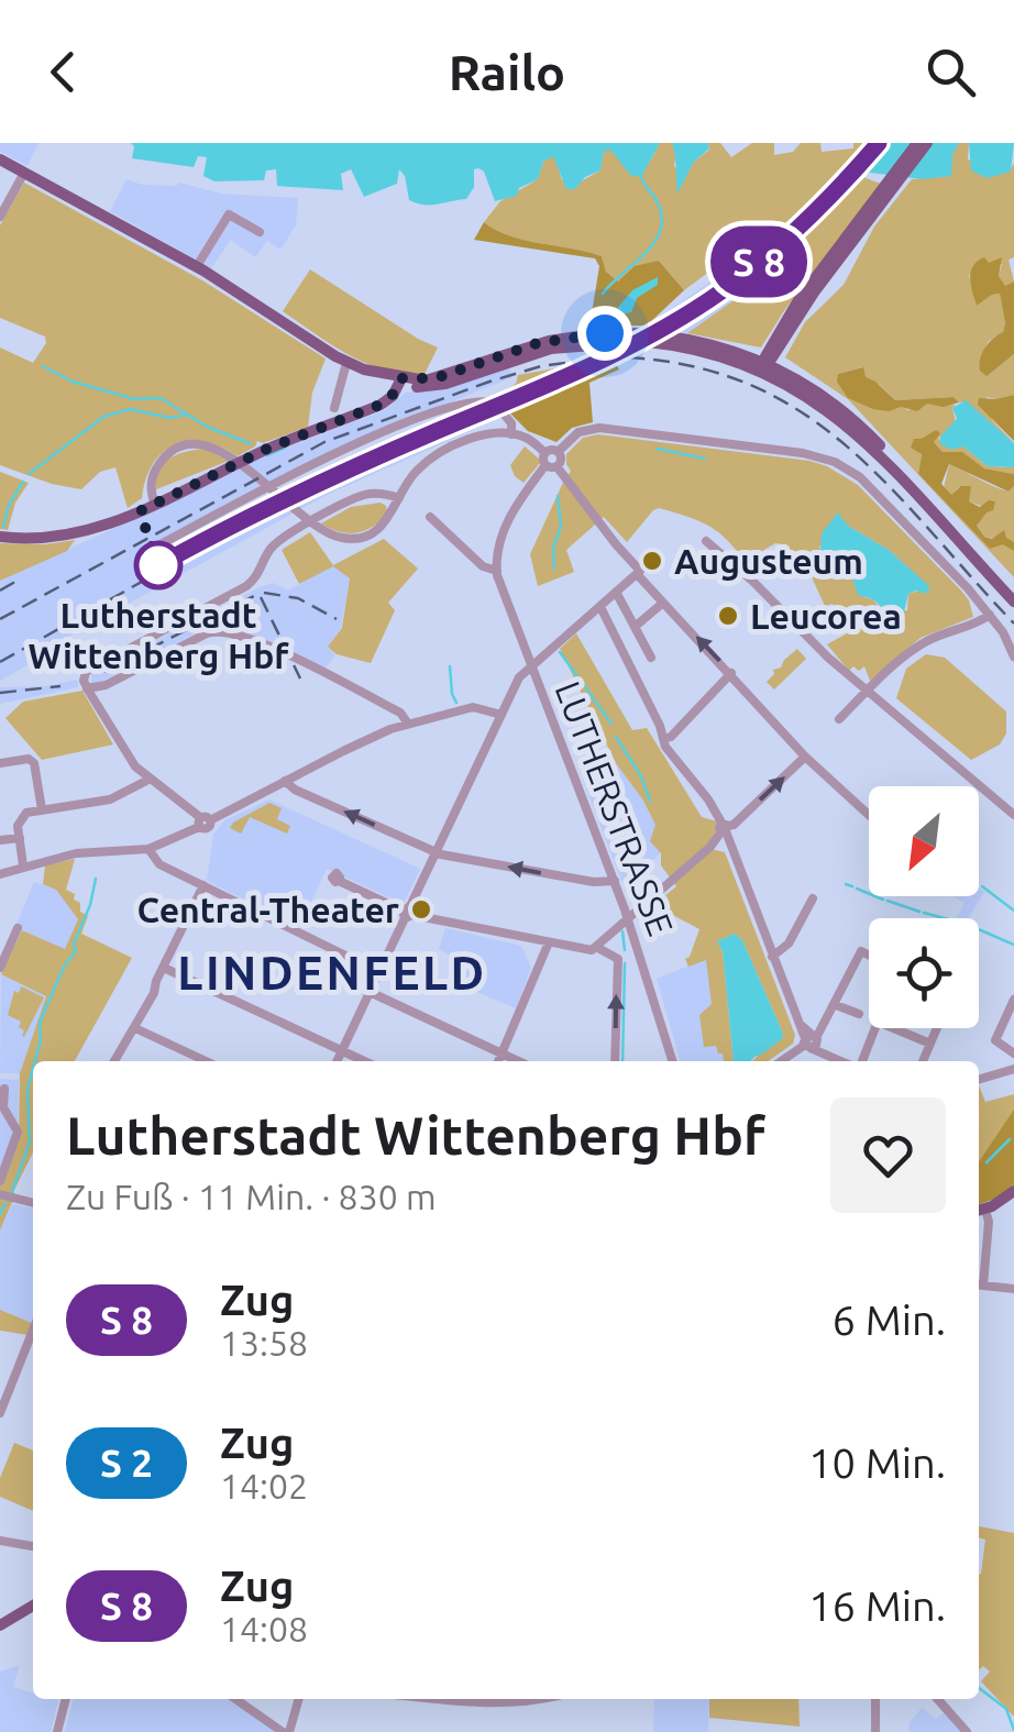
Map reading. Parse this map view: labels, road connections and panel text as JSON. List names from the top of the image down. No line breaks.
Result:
{"streets":{"street":["LUTHERSTRASSE"]},"districts":["LINDENFELD"],"places":["Augusteum","Lutherstadt Wittenberg Hbf","Leucorea","Central-Theater"],"north":"bottom left","page":{"header":"Railo","on_map":"S 8","heading":["Lutherstadt Wittenberg Hbf","Zu Fuß · 11 Min. · 830 m"],"list":[{"mark":"S 8","name":"Zug","note":"13:58","value":"6 Min."},{"mark":"S 2","name":"Zug","note":"14:02","value":"10 Min."},{"mark":"S 8","name":"Zug","note":"14:08","value":"16 Min."}]}}
